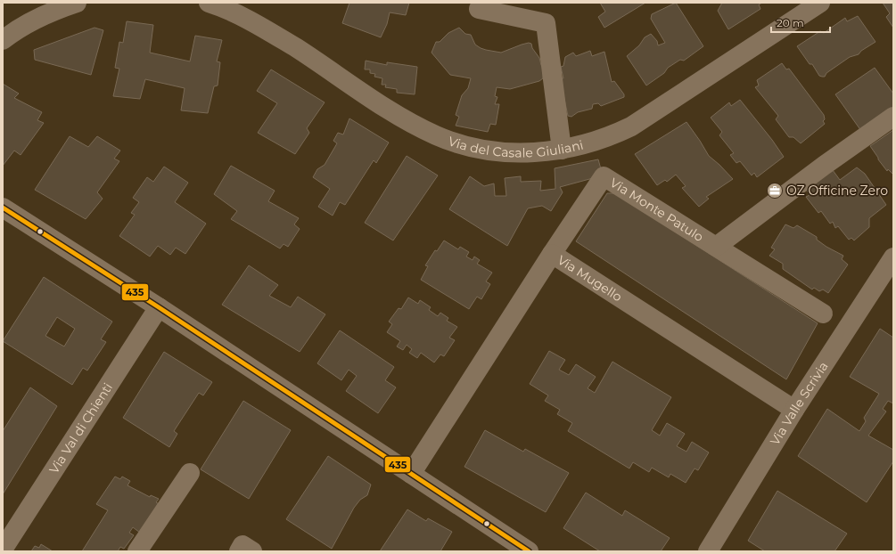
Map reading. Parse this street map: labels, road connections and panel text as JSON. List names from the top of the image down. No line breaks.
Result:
{"streets":{"street":["Via del Casale Giuliani","Via Monte Patulo","Via Mugello","Via Valle Scrivia","Via Val di Chienti"]},"crossings":[["Via Monte Patulo","Via Mugello"],["Via Mugello","Via Valle Scrivia"]],"places":{"office":["OZ Officine Zero"]},"lines":["transit line 435"],"scale_bar":"20 m"}
